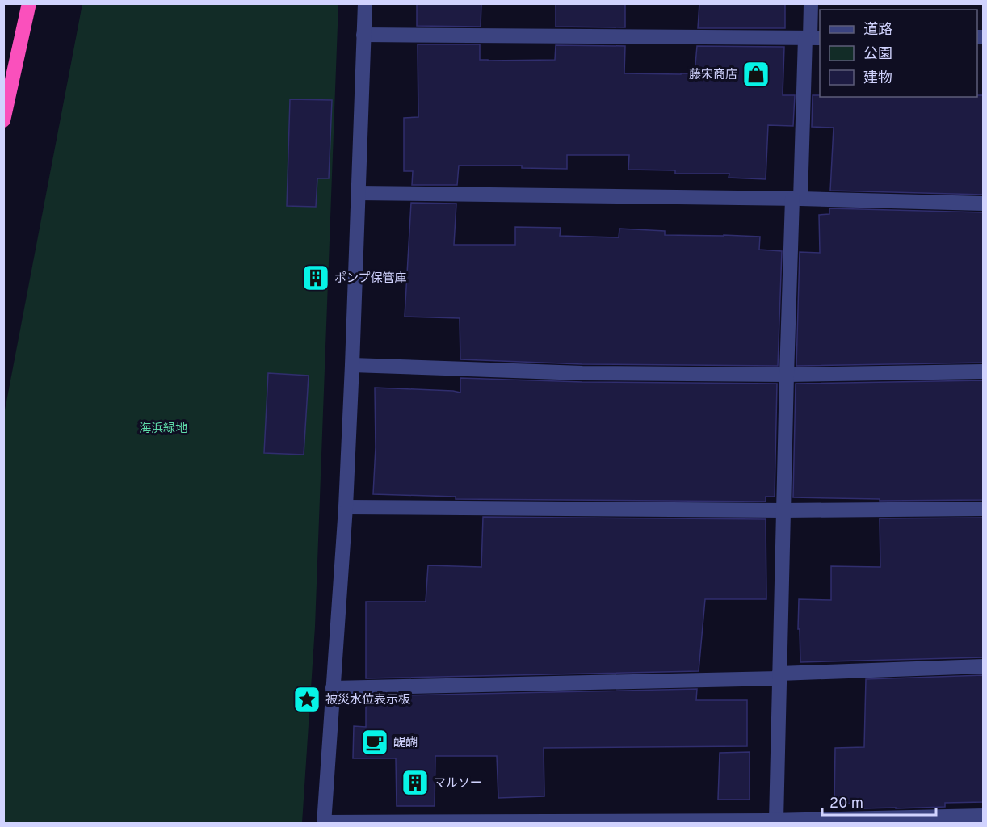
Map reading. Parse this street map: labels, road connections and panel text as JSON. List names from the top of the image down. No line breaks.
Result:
{"parks":["海浜緑地"],"places":{"shop":["藤宋商店"],"building":["ポンプ保管庫","マルソー"],"place":["被災水位表示板"],"cafe":["醍醐"]},"legend":["道路","公園","建物"],"scale_bar":"20 m"}
